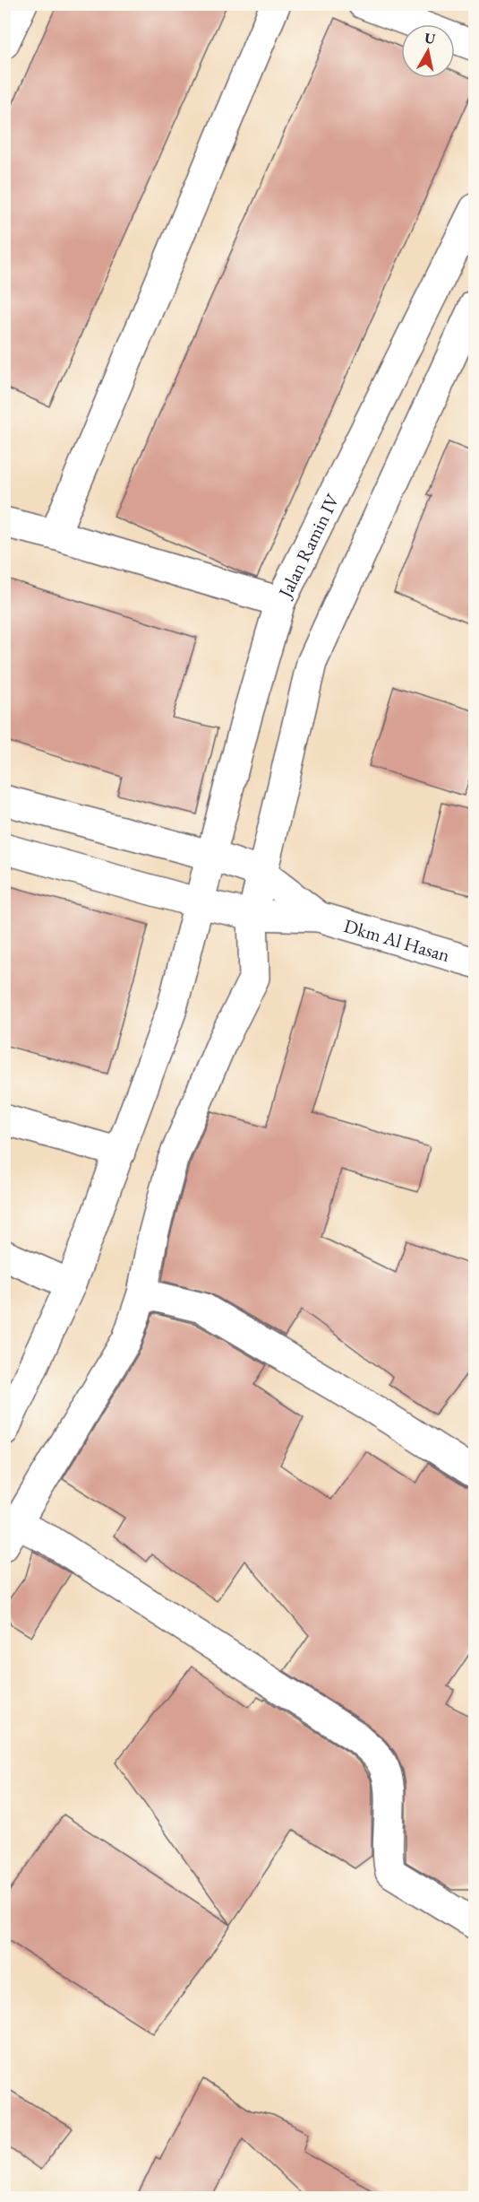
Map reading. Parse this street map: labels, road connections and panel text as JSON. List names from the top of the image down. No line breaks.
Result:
{"streets":{"street":["Jalan Ramin IV","Dkm Al Hasan"]},"north":"top"}
